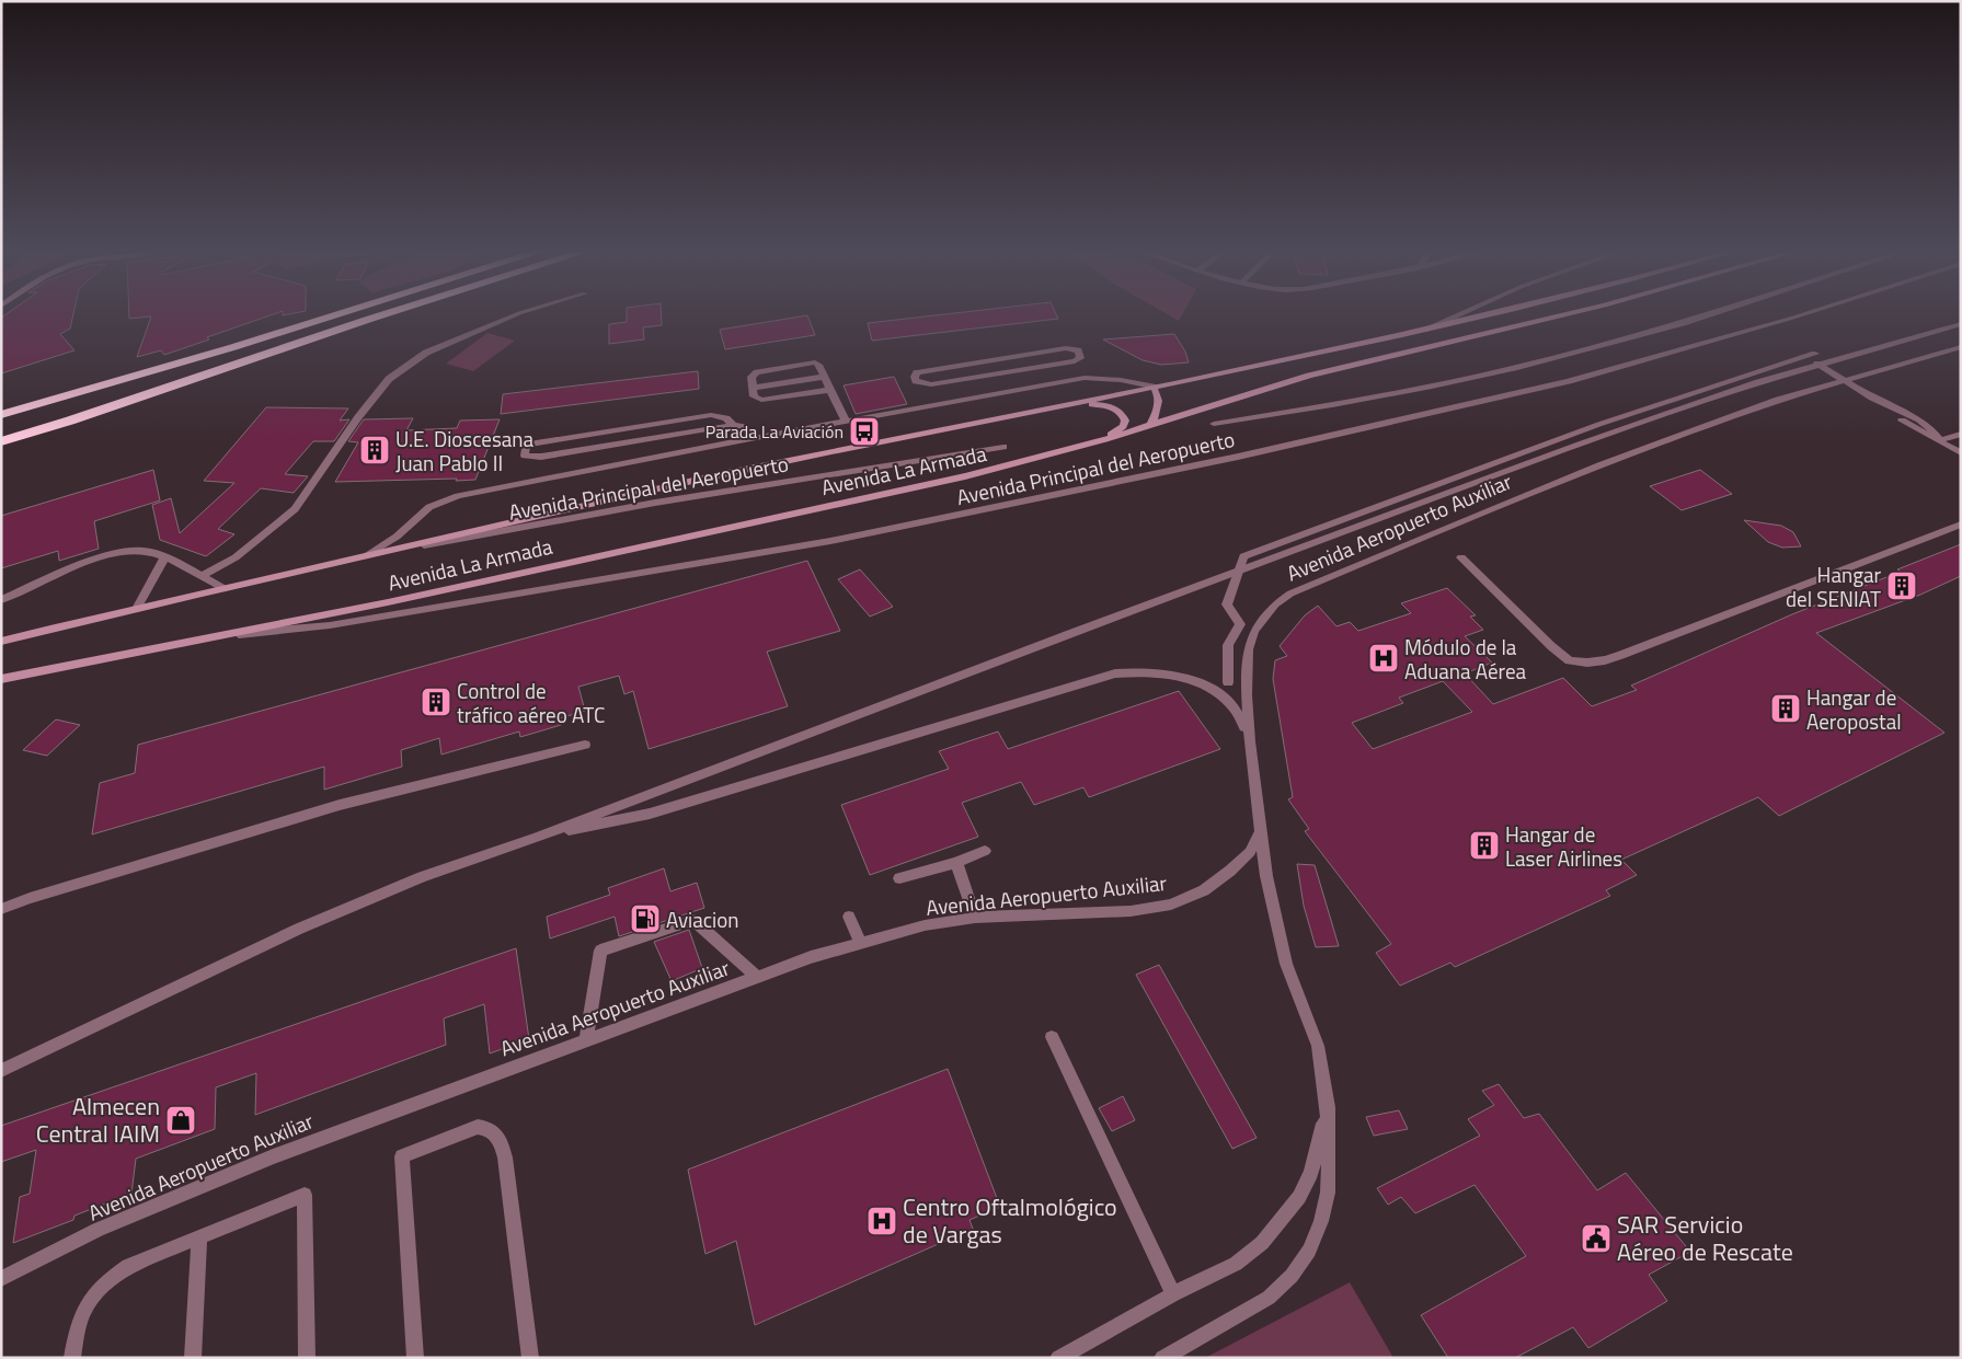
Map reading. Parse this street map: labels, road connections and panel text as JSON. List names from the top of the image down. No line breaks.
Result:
{"streets":{"main road":["Avenida La Armada"],"street":["Avenida Principal del Aeropuerto","Avenida Aeropuerto Auxiliar"]},"crossings":[["Avenida Principal del Aeropuerto","Avenida La Armada"]],"places":{"bus stop":["Parada La Aviación"],"building":["U.E. Dioscesana Juan Pablo II","Hangar del SENIAT","Control de tráfico aéreo ATC","Hangar de Aeropostal","Hangar de Laser Airlines"],"hospital":["Módulo de la Aduana Aérea","Centro Oftalmológico de Vargas"],"fuel station":["Aviacion"],"shop":["Almecen Central IAIM"],"public building":["SAR Servicio Aéreo de Rescate"]}}
